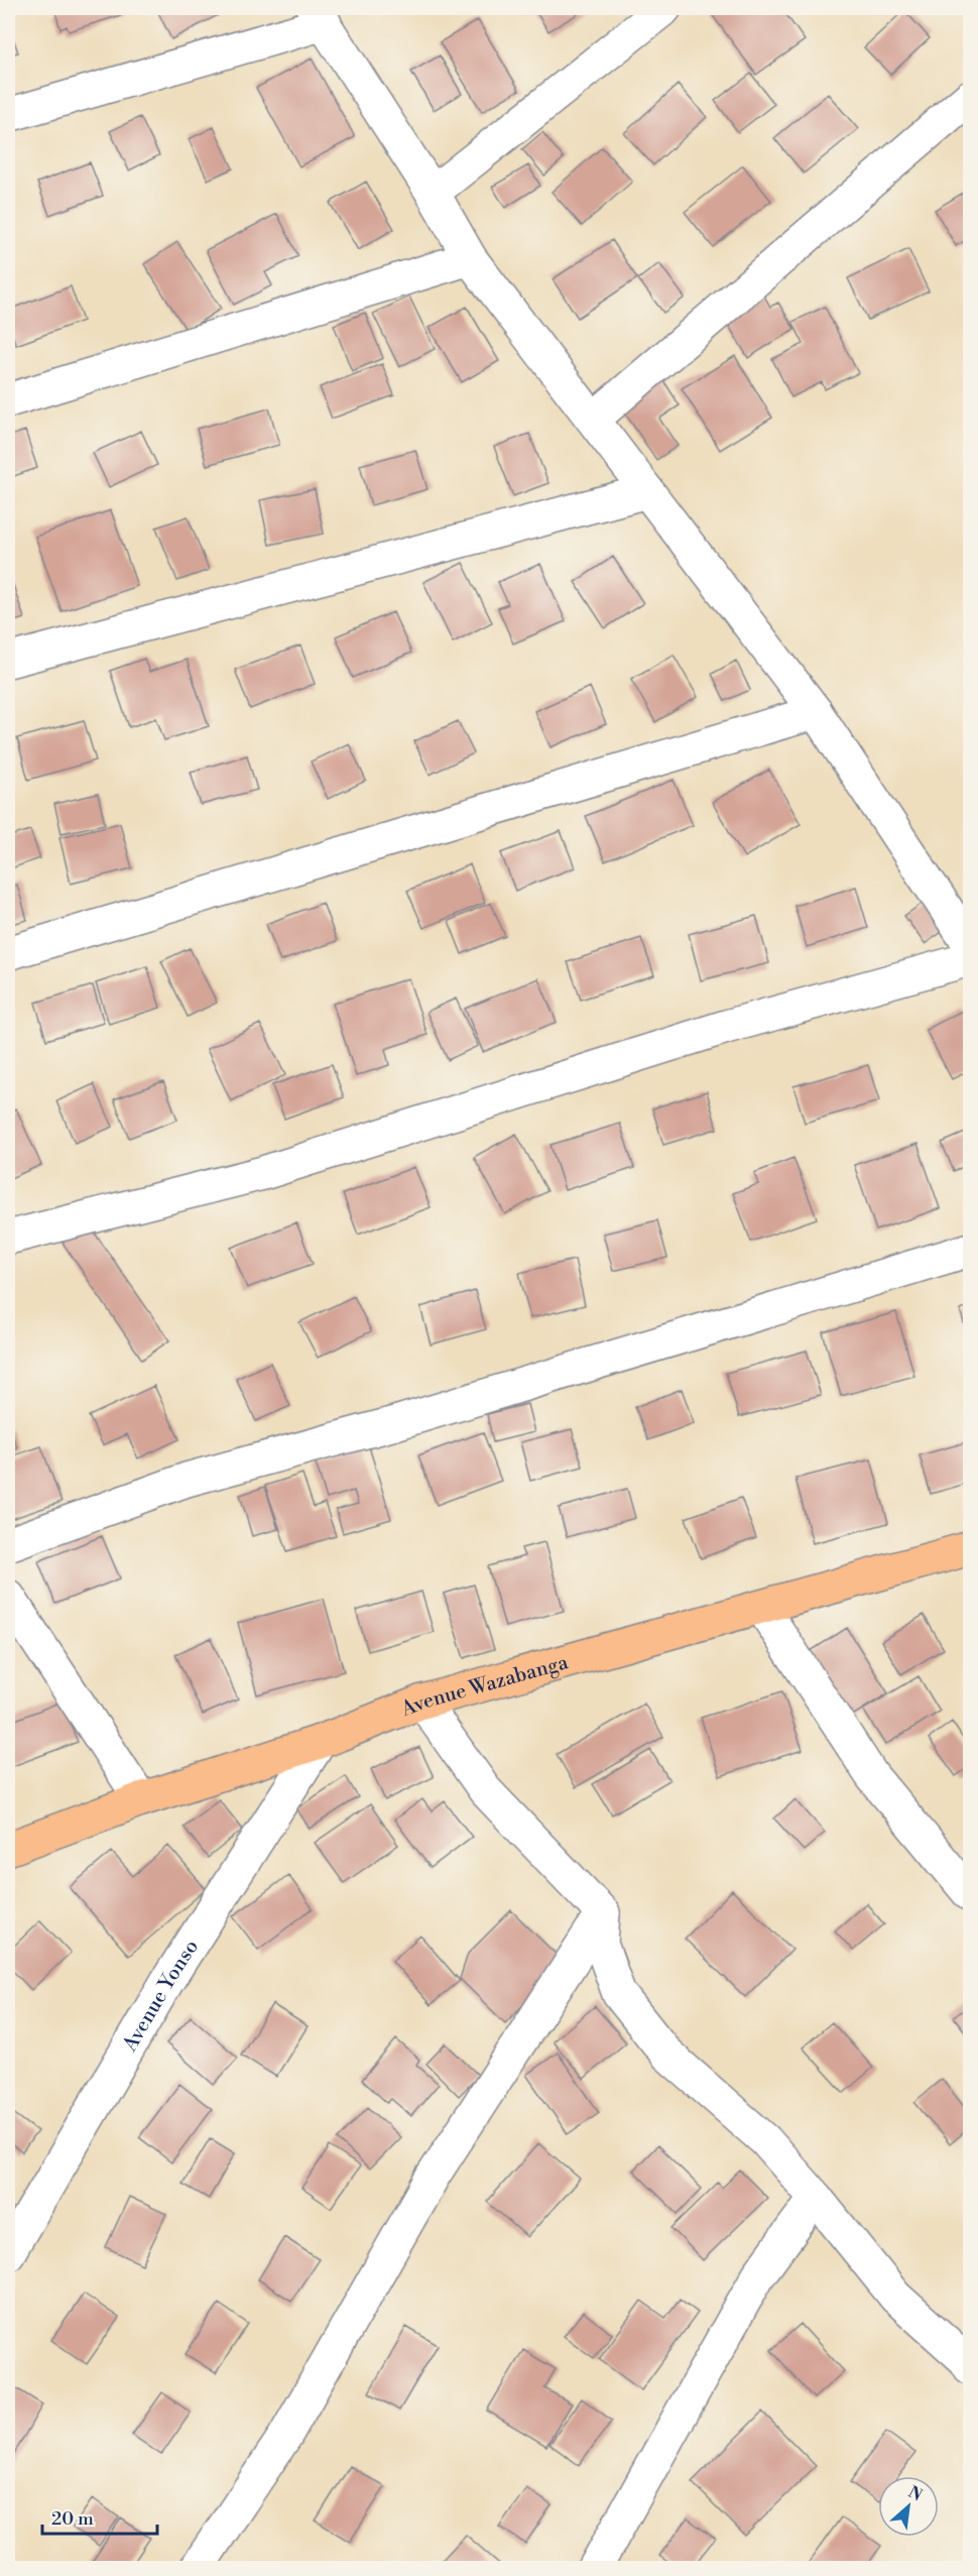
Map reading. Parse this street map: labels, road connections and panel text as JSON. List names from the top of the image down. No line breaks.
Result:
{"streets":{"main road":["Avenue Wazabanga"],"street":["Avenue Yonso"]},"crossings":[["Avenue Wazabanga","Avenue Yonso"]],"scale_bar":"20 m","north":"top right"}
